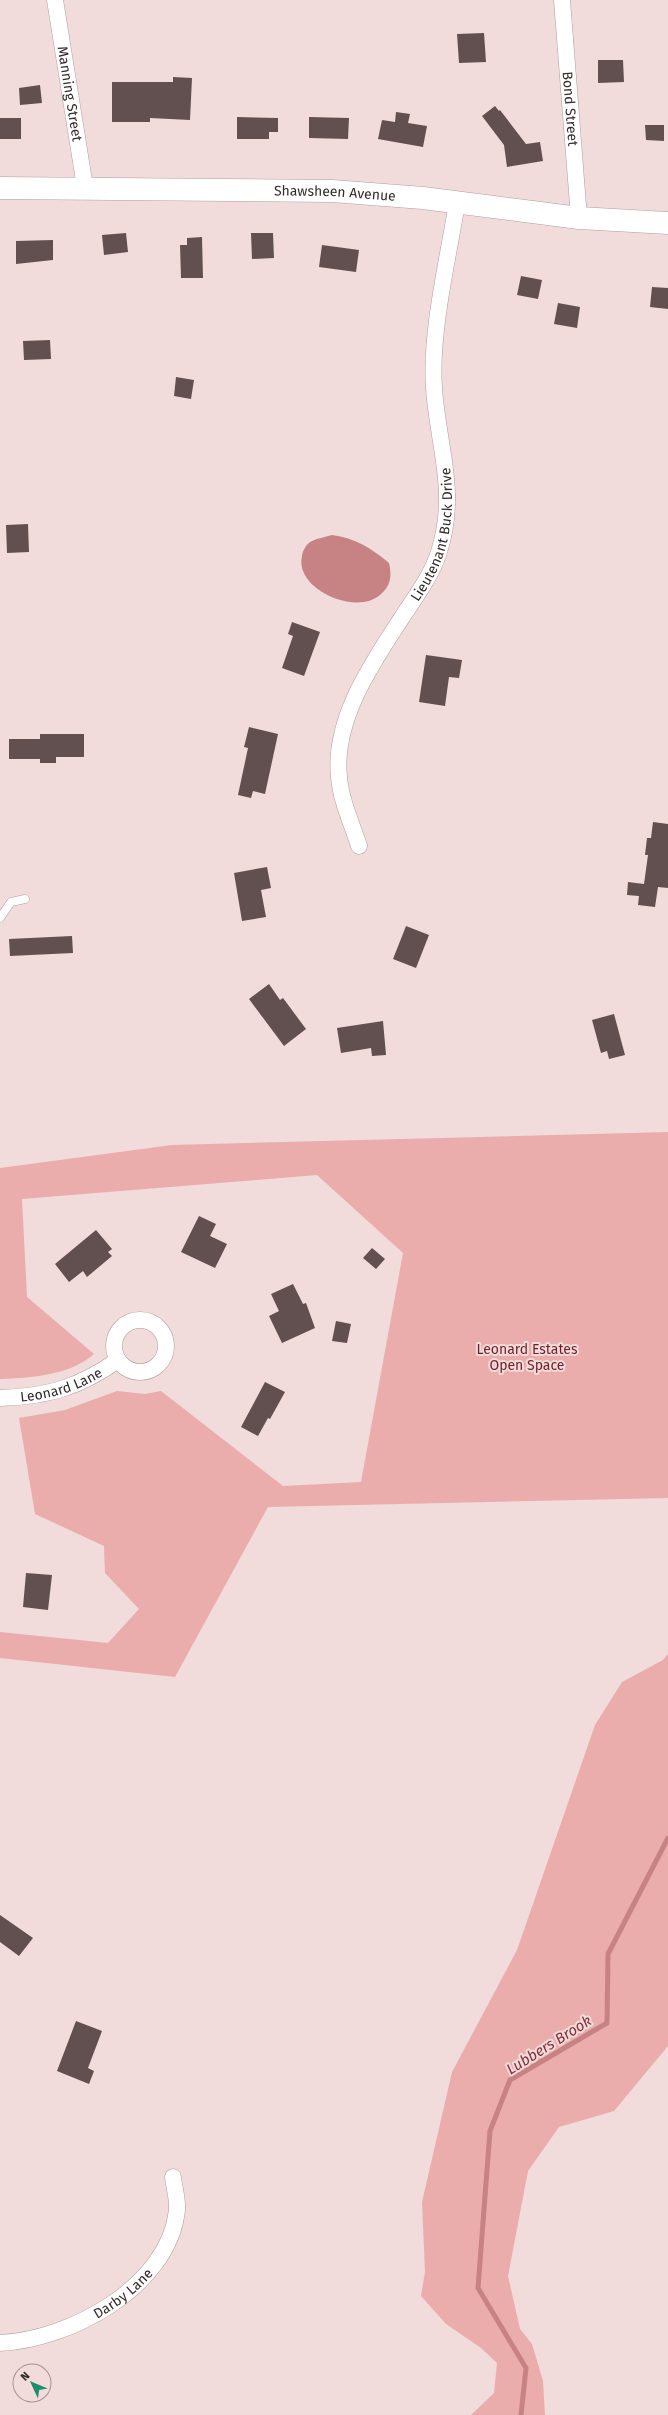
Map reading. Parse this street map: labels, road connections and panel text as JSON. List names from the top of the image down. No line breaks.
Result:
{"streets":{"main road":["Shawsheen Avenue"],"street":["Manning Street","Bond Street","Lieutenant Buck Drive","Leonard Lane","Darby Lane"]},"crossings":[["Manning Street","Shawsheen Avenue"],["Bond Street","Shawsheen Avenue"],["Shawsheen Avenue","Lieutenant Buck Drive"]],"water":["Lubbers Brook"],"parks":["Leonard Estates Open Space"],"north":"top left"}
